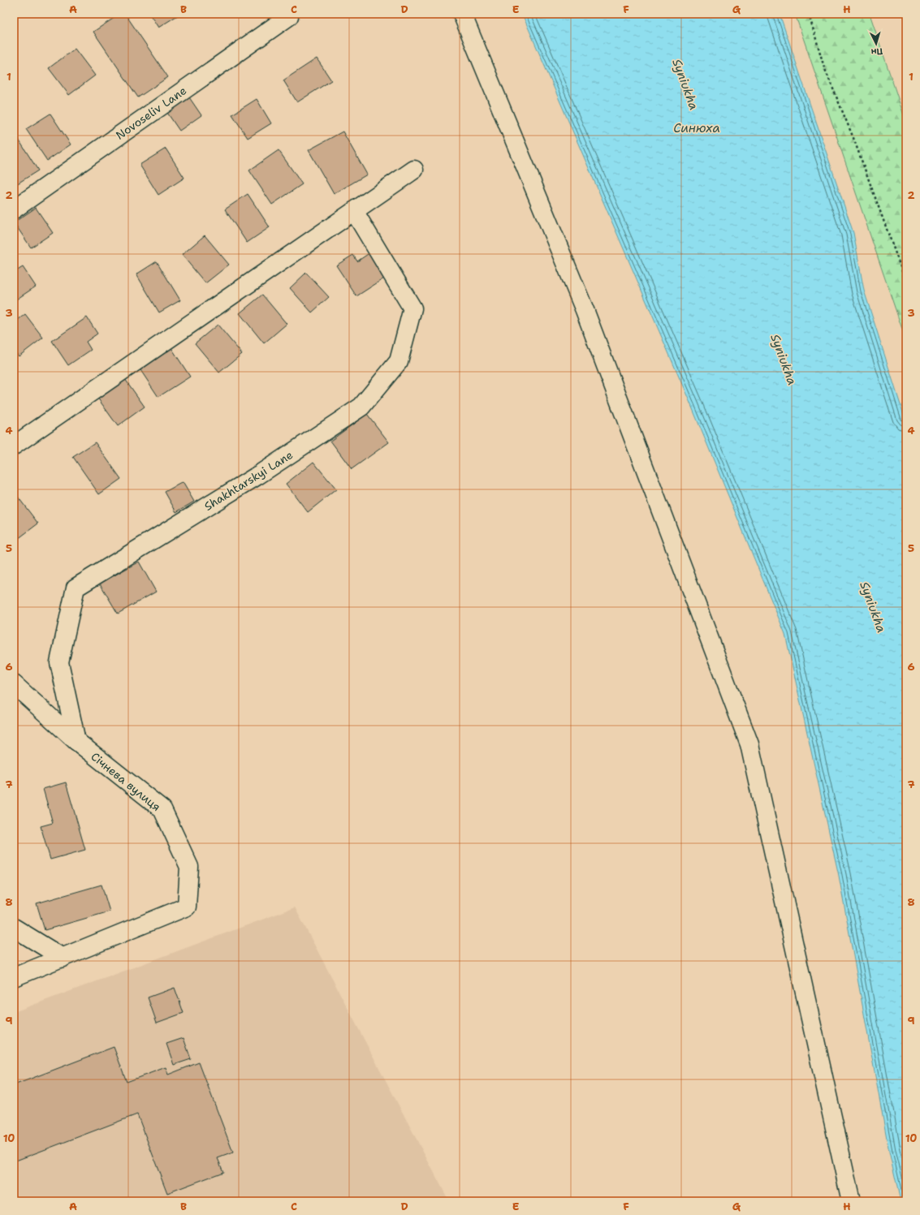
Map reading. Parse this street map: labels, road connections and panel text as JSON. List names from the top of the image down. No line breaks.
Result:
{"streets":{"street":["Novoseliv Lane","Shakhtarskyi Lane","Січнева вулиця"]},"crossings":[["Shakhtarskyi Lane","Січнева вулиця"]],"water":["Syniukha","Синюха"],"north":"bottom","grid":{"columns":["A","B","C","D","E","F","G","H"],"rows":["1","2","3","4","5","6","7","8","9","10"]}}
